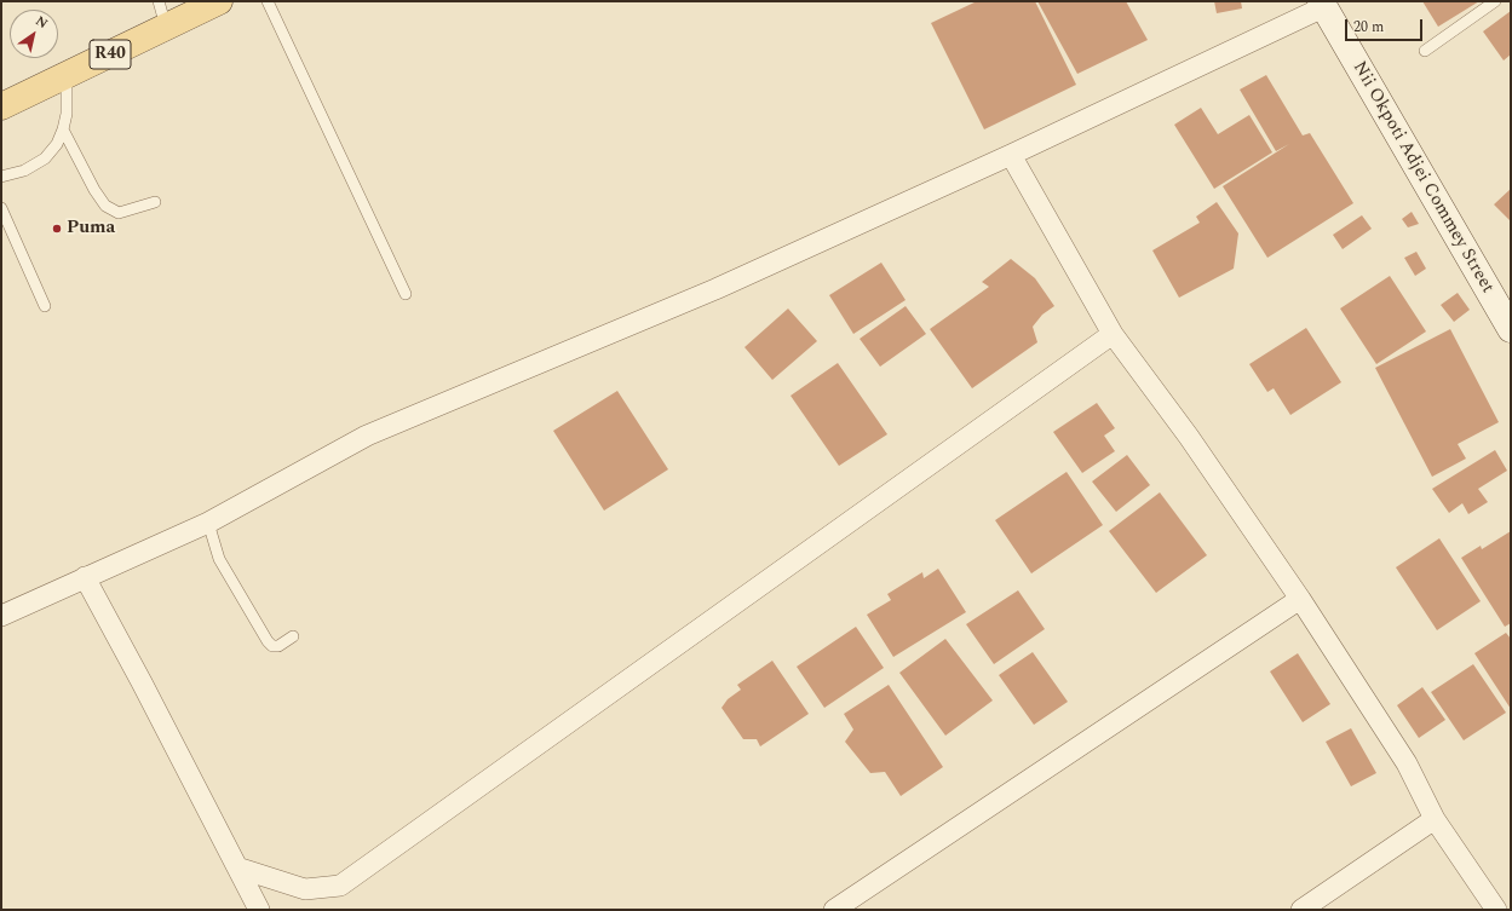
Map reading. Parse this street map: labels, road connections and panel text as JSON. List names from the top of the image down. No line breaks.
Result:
{"streets":{"main road":["R40"],"street":["Nii Okpoti Adjei Commey Street"]},"places":["Puma"],"scale_bar":"20 m","north":"top right"}
